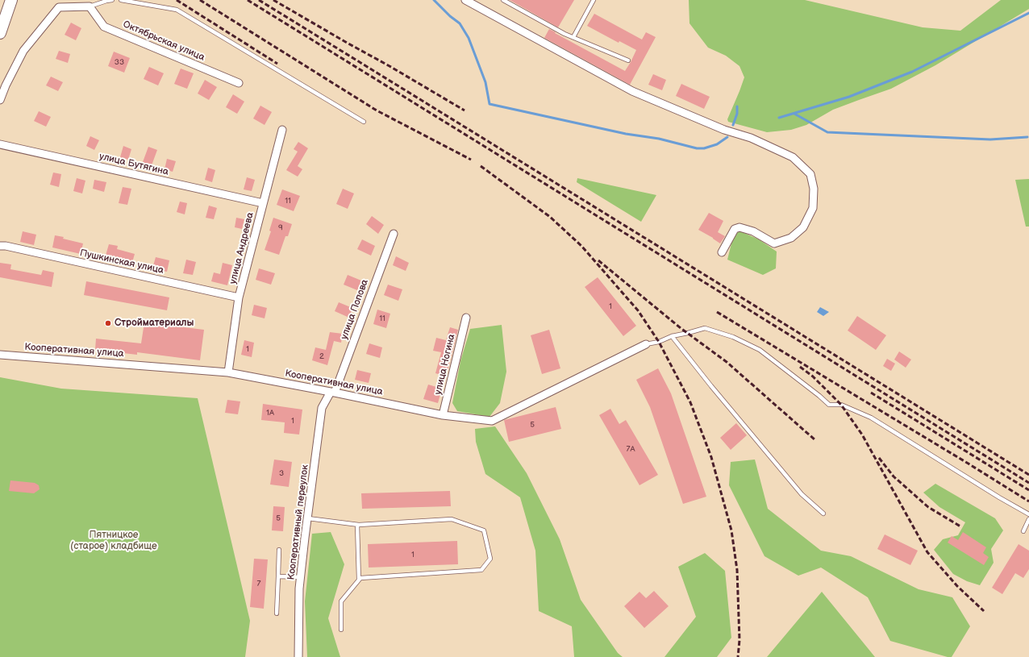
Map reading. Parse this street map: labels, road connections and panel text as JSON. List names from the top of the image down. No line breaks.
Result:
{"streets":{"street":["Октябрьская улица","улица Бутягина","улица Андреева","Пушкинская улица","улица Попова","Кооперативная улица","улица Ногина","Кооперативный переулок"]},"crossings":[["улица Бутягина","улица Андреева"],["улица Андреева","Пушкинская улица"],["улица Андреева","Кооперативная улица"],["улица Попова","Кооперативная улица"],["улица Попова","Кооперативный переулок"],["Кооперативная улица","улица Ногина"],["Кооперативная улица","Кооперативный переулок"]],"parks":["Пятницкое (старое) кладбище"],"places":["Стройматериалы"],"house_numbers":["33","11","9","1","11","1","2","1А","1","5","7А","3","5","1","7"]}
